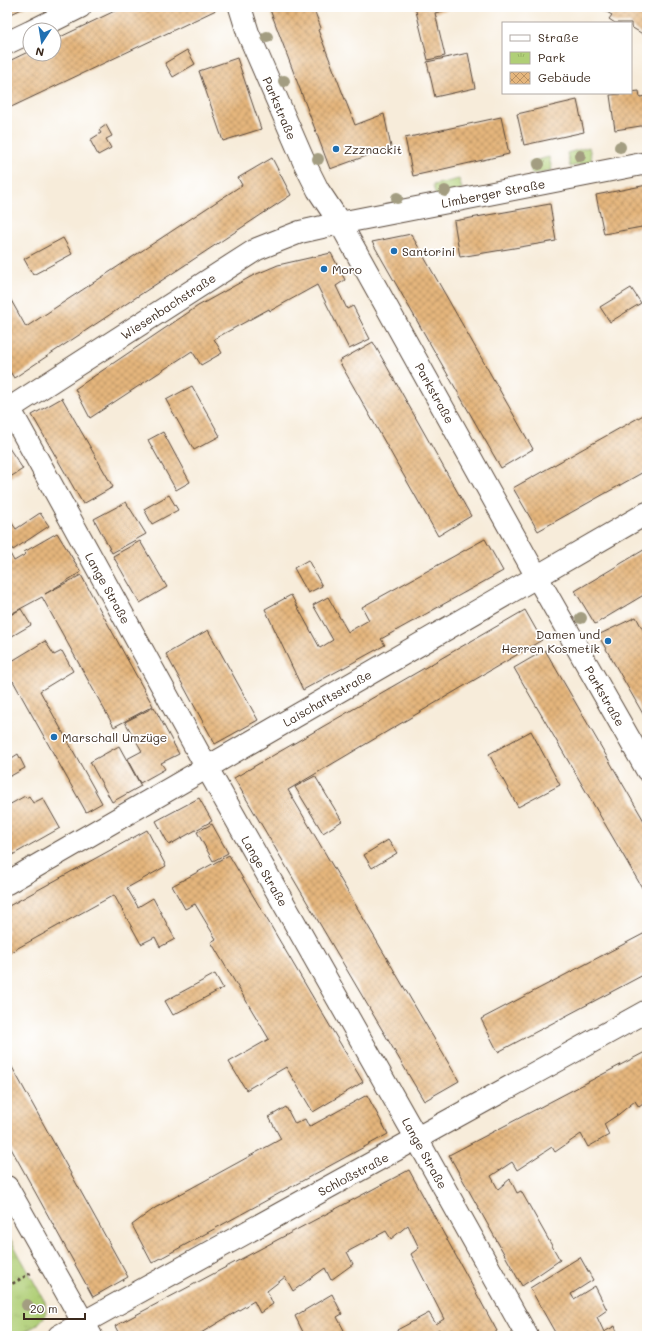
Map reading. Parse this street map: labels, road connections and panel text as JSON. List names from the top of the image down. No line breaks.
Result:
{"streets":{"street":["Parkstraße","Limberger Straße","Wiesenbachstraße","Lange Straße","Laischaftsstraße","Schloßstraße"]},"crossings":[["Parkstraße","Limberger Straße"],["Parkstraße","Wiesenbachstraße"],["Parkstraße","Laischaftsstraße"],["Limberger Straße","Wiesenbachstraße"],["Wiesenbachstraße","Lange Straße"],["Lange Straße","Laischaftsstraße"],["Lange Straße","Schloßstraße"]],"places":["Zzznackit","Santorini","Moro","Damen und Herren Kosmetik","Marschall Umzüge"],"legend":["Straße","Park","Gebäude"],"scale_bar":"20 m","north":"bottom"}
